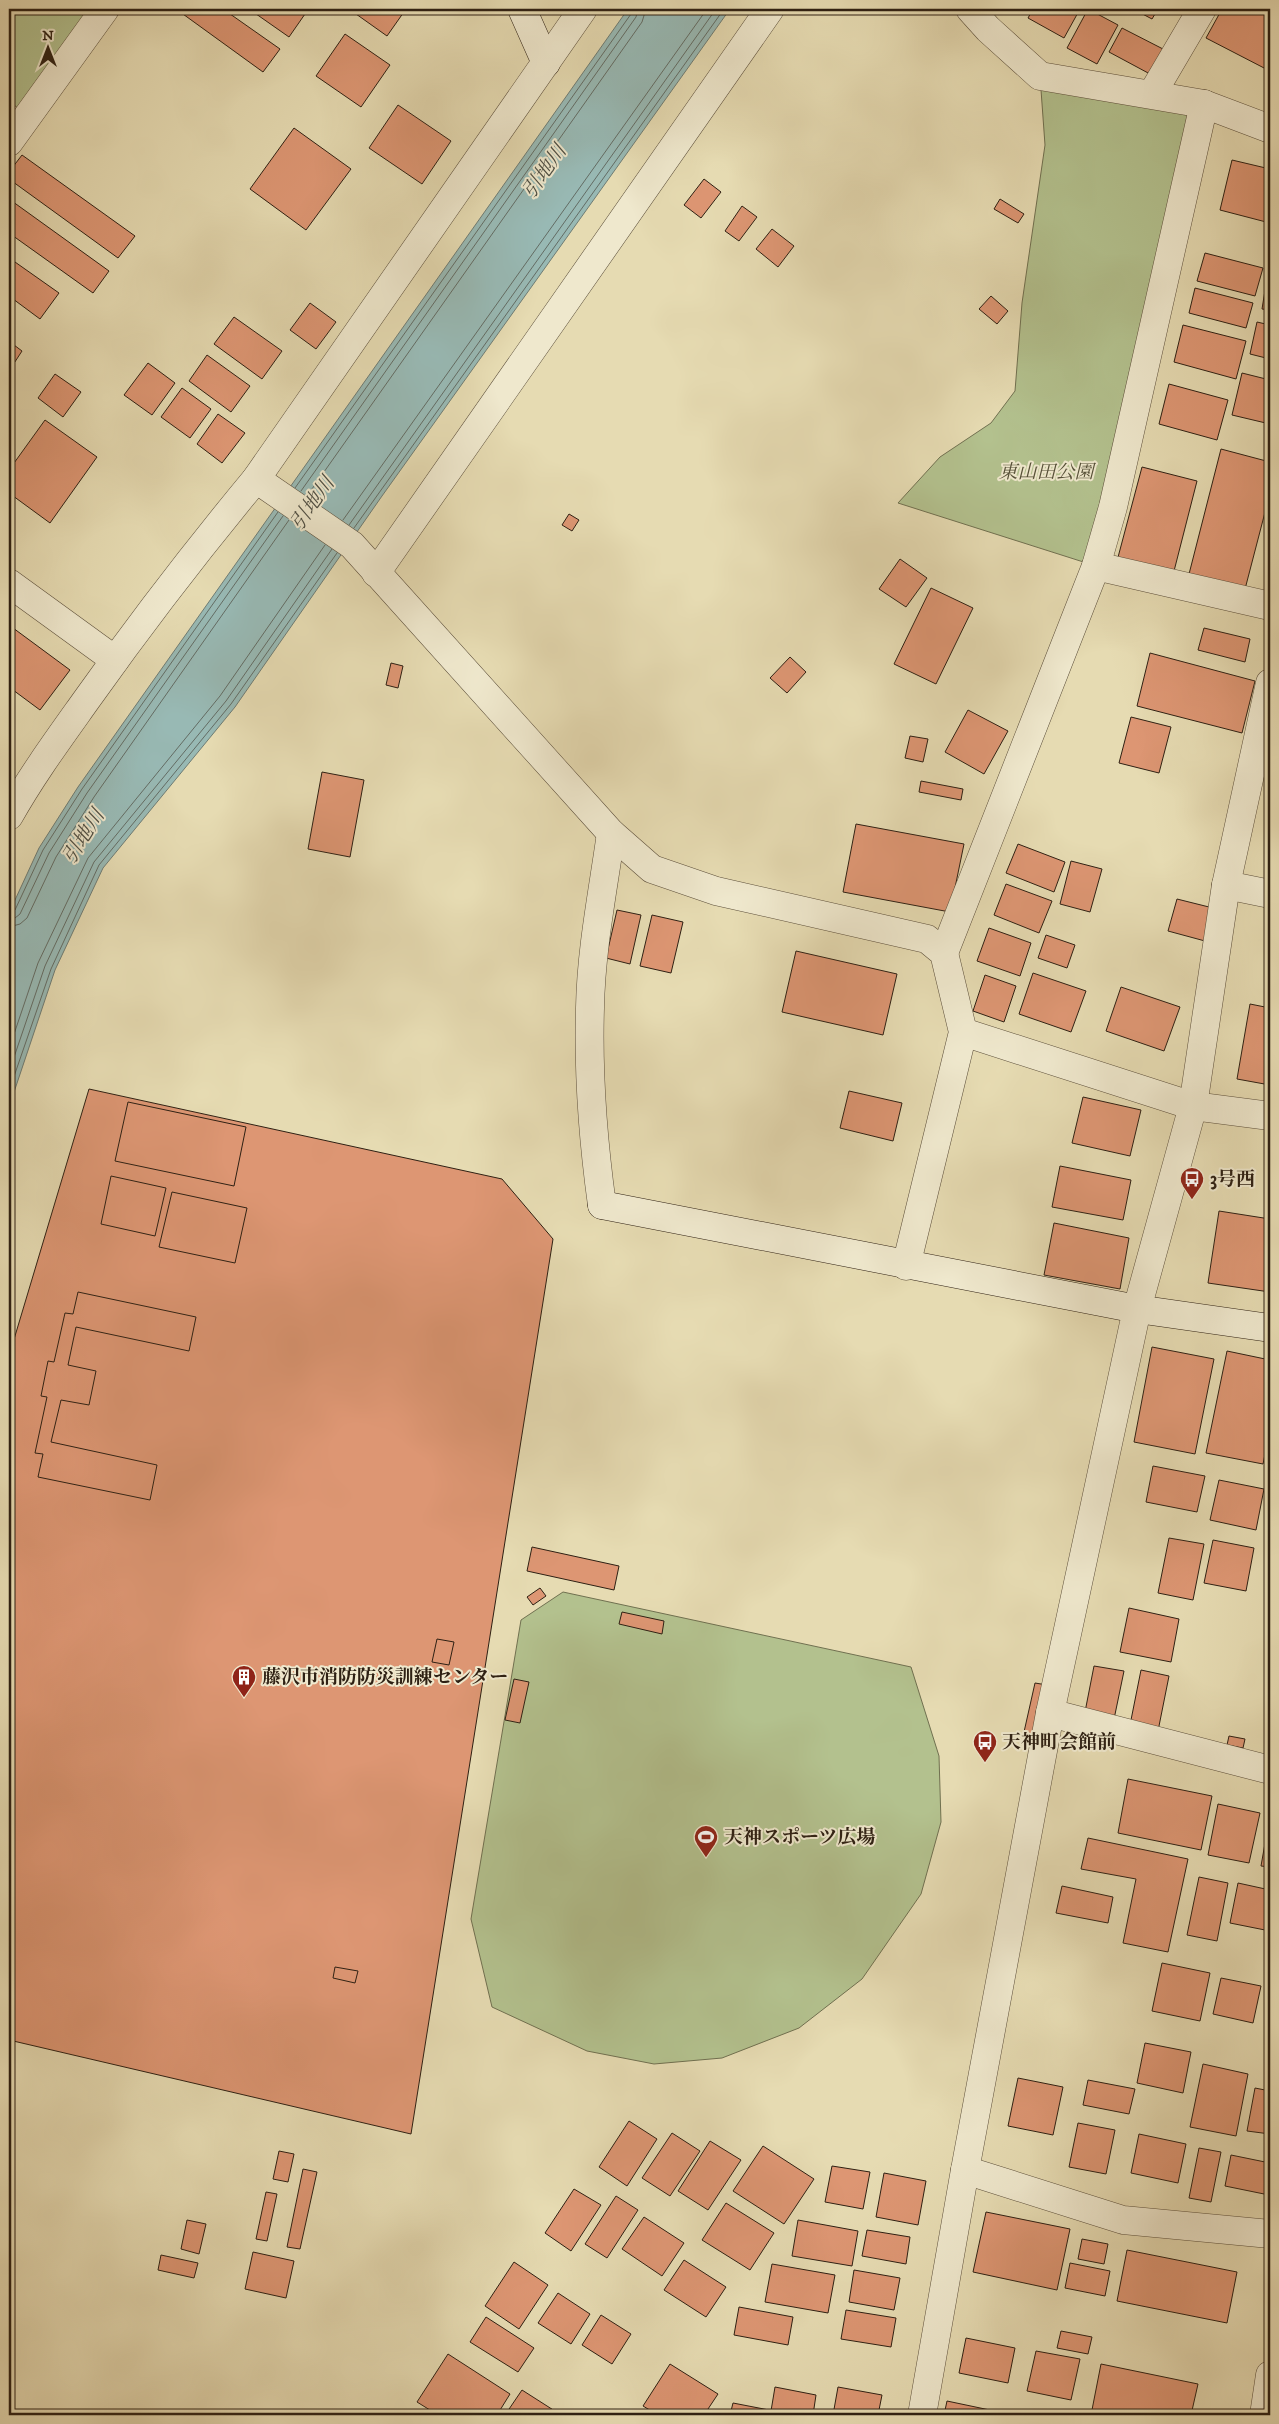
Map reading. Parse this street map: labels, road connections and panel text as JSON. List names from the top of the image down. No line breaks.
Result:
{"water":["引地川"],"parks":["東山田公園"],"places":{"bus stop":["3号西","天神町会館前"],"building":["藤沢市消防防災訓練センター"],"sports":["天神スポーツ広場"]},"north":"top"}
